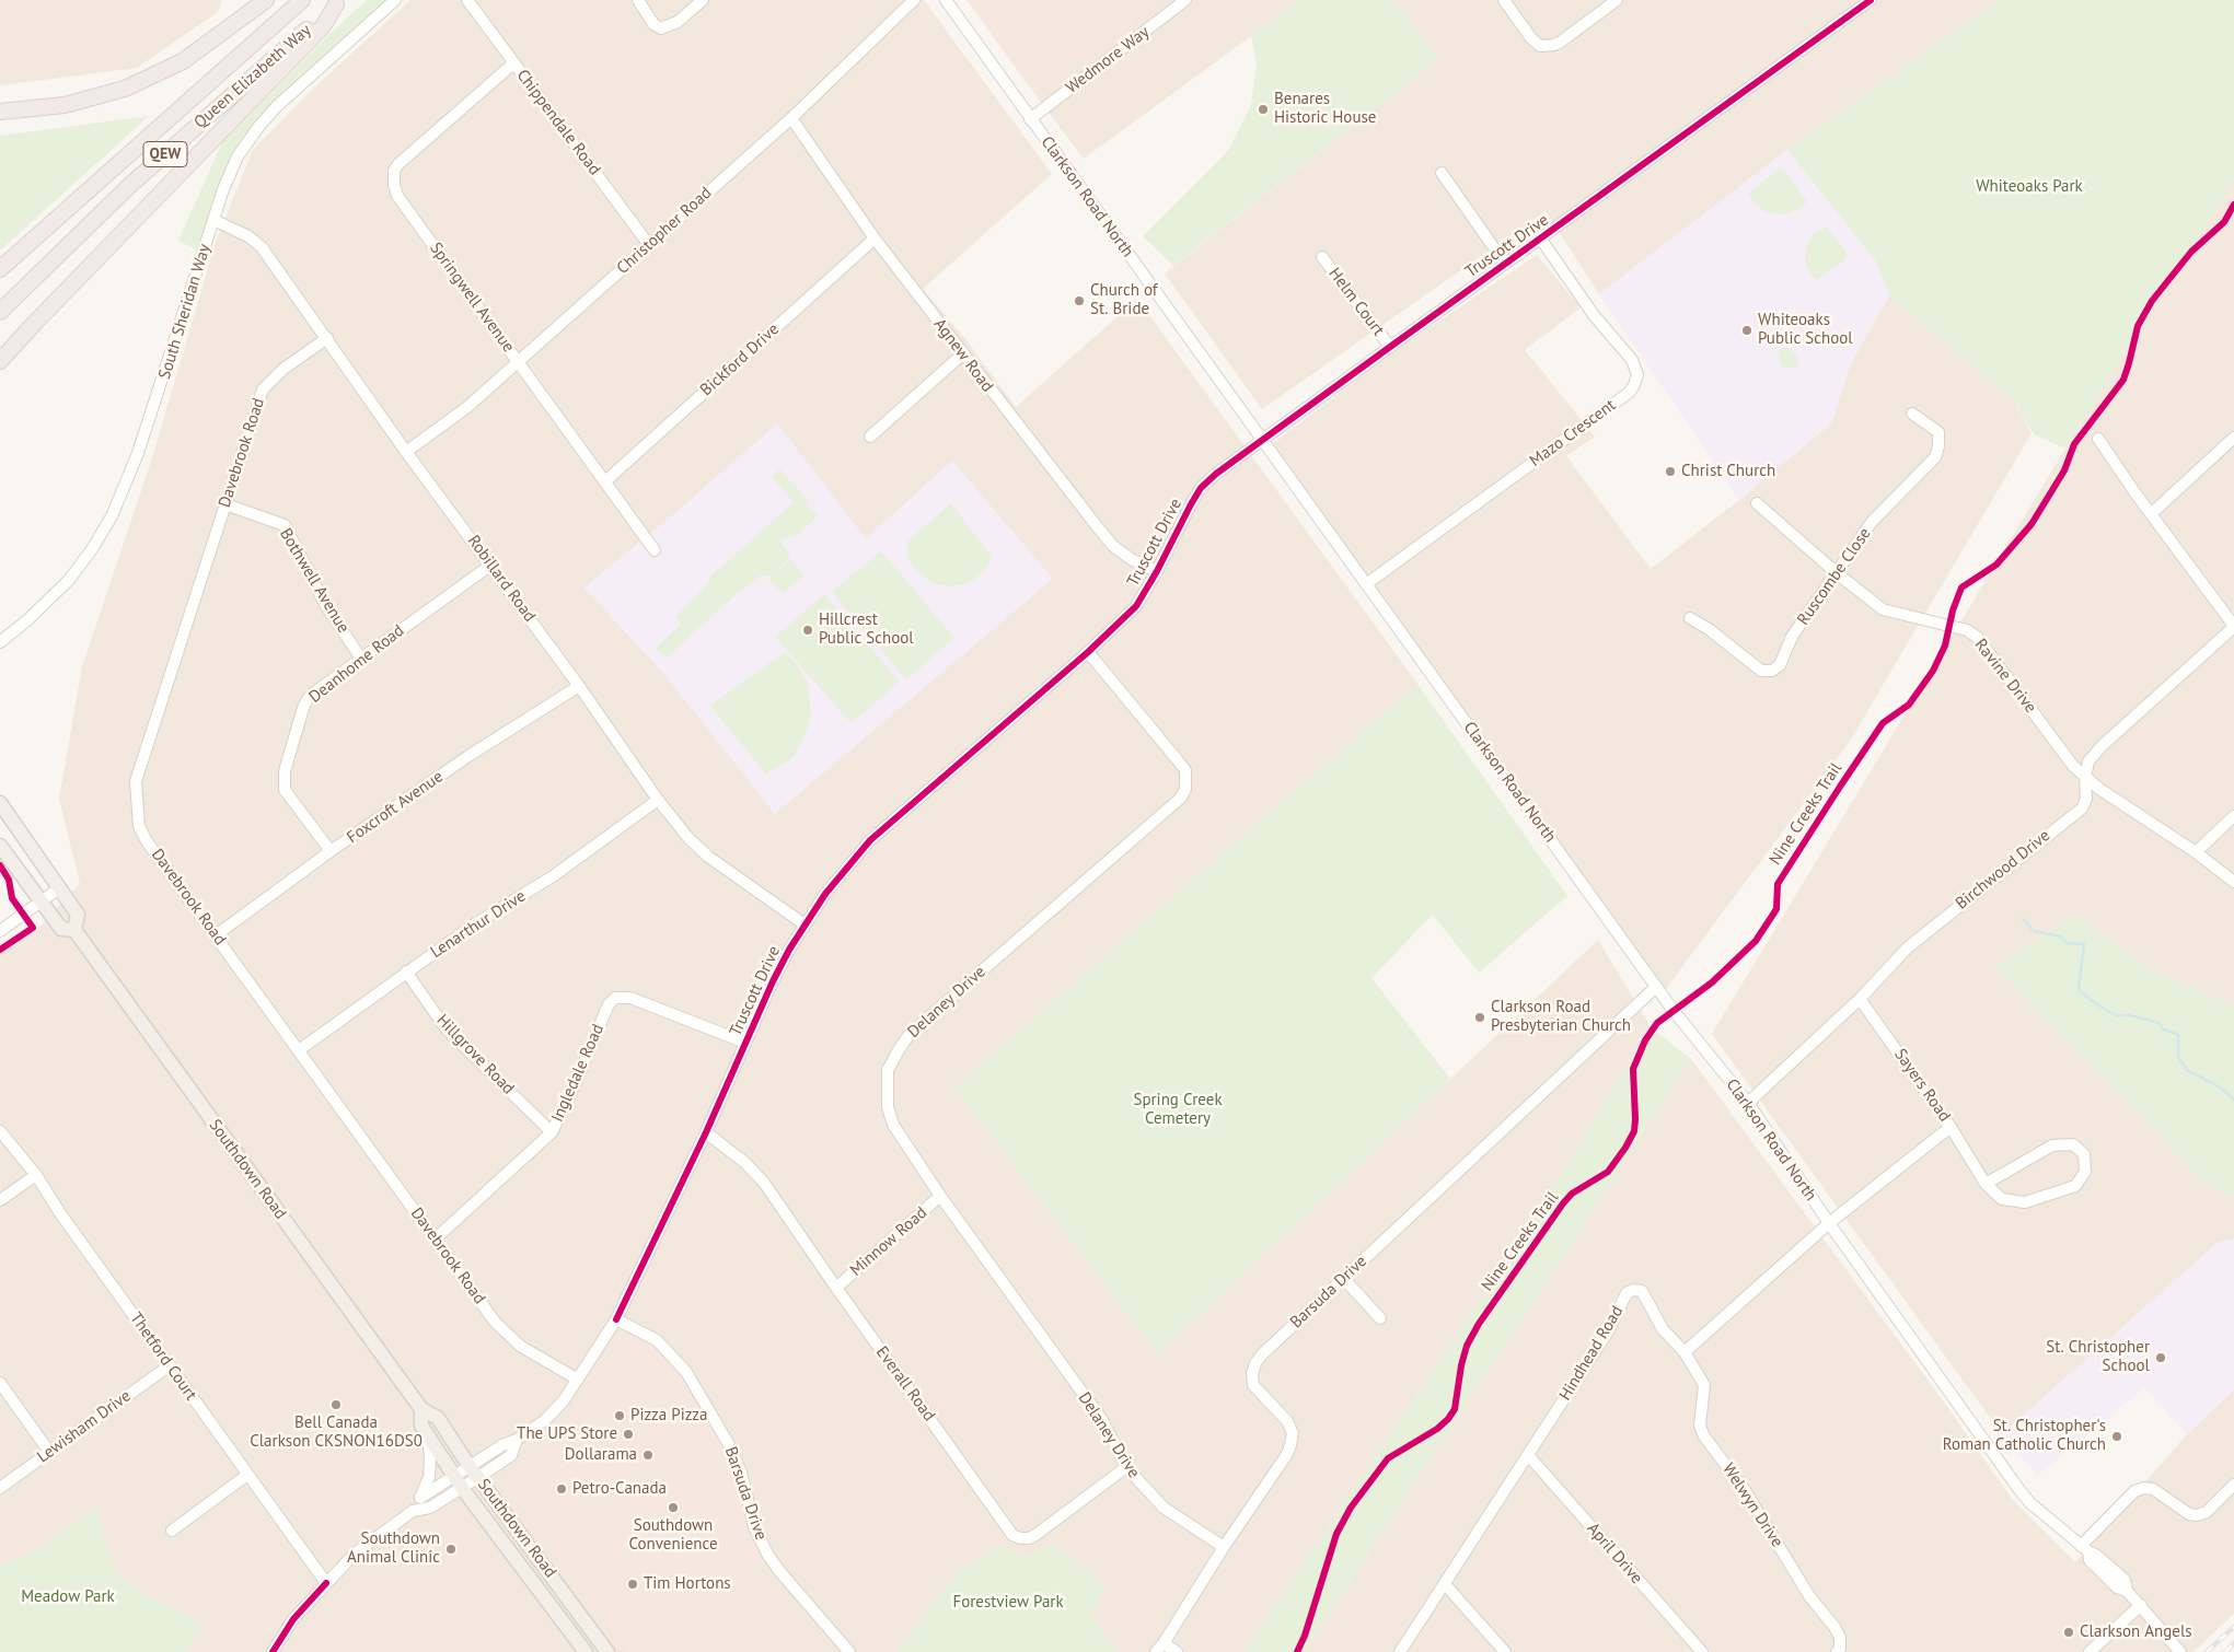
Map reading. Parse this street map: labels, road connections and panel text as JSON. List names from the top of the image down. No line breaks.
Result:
{"streets":{"highway":["Queen Elizabeth Way","QEW"],"main road":["Southdown Road"],"street":["Wedmore Way","Chippendale Road","Clarkson Road North","Christopher Road","Truscott Drive","Springwell Avenue","Helm Court","South Sheridan Way","Agnew Road","Bickford Drive","Mazo Crescent","Davebrook Road","Ruscombe Close","Robillard Road","Bothwell Avenue","Deanhome Road","Ravine Drive","Foxcroft Avenue","Birchwood Drive","Lenarthur Drive","Delaney Drive","Hillgrove Road","Ingledale Road","Sayers Road","Minnow Road","Barsuda Drive","Hindhead Road","Thetford Court","Everall Road","Lewisham Drive","Welwyn Drive","April Drive"],"cycle path":["Nine Creeks Trail"]},"crossings":[["Wedmore Way","Clarkson Road North"],["Chippendale Road","Christopher Road"],["Chippendale Road","Springwell Avenue"],["Clarkson Road North","Truscott Drive"],["Clarkson Road North","Mazo Crescent"],["Clarkson Road North","Birchwood Drive"],["Clarkson Road North","Sayers Road"],["Clarkson Road North","Barsuda Drive"],["Christopher Road","Springwell Avenue"],["Christopher Road","Agnew Road"],["Christopher Road","Robillard Road"],["Truscott Drive","Helm Court"],["Truscott Drive","Agnew Road"],["Truscott Drive","Mazo Crescent"],["Truscott Drive","Davebrook Road"],["Truscott Drive","Robillard Road"],["Truscott Drive","Delaney Drive"],["Truscott Drive","Ingledale Road"],["Truscott Drive","Southdown Road"],["Truscott Drive","Barsuda Drive"],["Truscott Drive","Thetford Court"],["Truscott Drive","Everall Road"],["Springwell Avenue","Bickford Drive"],["South Sheridan Way","Robillard Road"],["Agnew Road","Bickford Drive"],["Davebrook Road","Robillard Road"],["Davebrook Road","Bothwell Avenue"],["Davebrook Road","Foxcroft Avenue"],["Davebrook Road","Lenarthur Drive"],["Davebrook Road","Ingledale Road"],["Ruscombe Close","Ravine Drive"],["Robillard Road","Deanhome Road"],["Robillard Road","Foxcroft Avenue"],["Robillard Road","Lenarthur Drive"],["Bothwell Avenue","Deanhome Road"],["Deanhome Road","Foxcroft Avenue"],["Ravine Drive","Birchwood Drive"],["Birchwood Drive","Sayers Road"],["Lenarthur Drive","Hillgrove Road"],["Delaney Drive","Minnow Road"],["Delaney Drive","Barsuda Drive"],["Delaney Drive","Everall Road"],["Hillgrove Road","Ingledale Road"],["Minnow Road","Everall Road"],["Hindhead Road","Welwyn Drive"],["Hindhead Road","April Drive"],["Thetford Court","Lewisham Drive"]],"parks":["Whiteoaks Park","Spring Creek Cemetery","Meadow Park","Forestview Park"],"places":["Benares Historic House","Church of St. Bride","Whiteoaks Public School","Christ Church","Hillcrest Public School","Clarkson Road Presbyterian Church","St. Christopher School","Bell Canada Clarkson CKSNON16DS0","Pizza Pizza","The UPS Store","St. Christopher's Roman Catholic Church","Dollarama","Petro-Canada","Southdown Convenience","Southdown Animal Clinic","Tim Hortons","Clarkson Angels"]}
